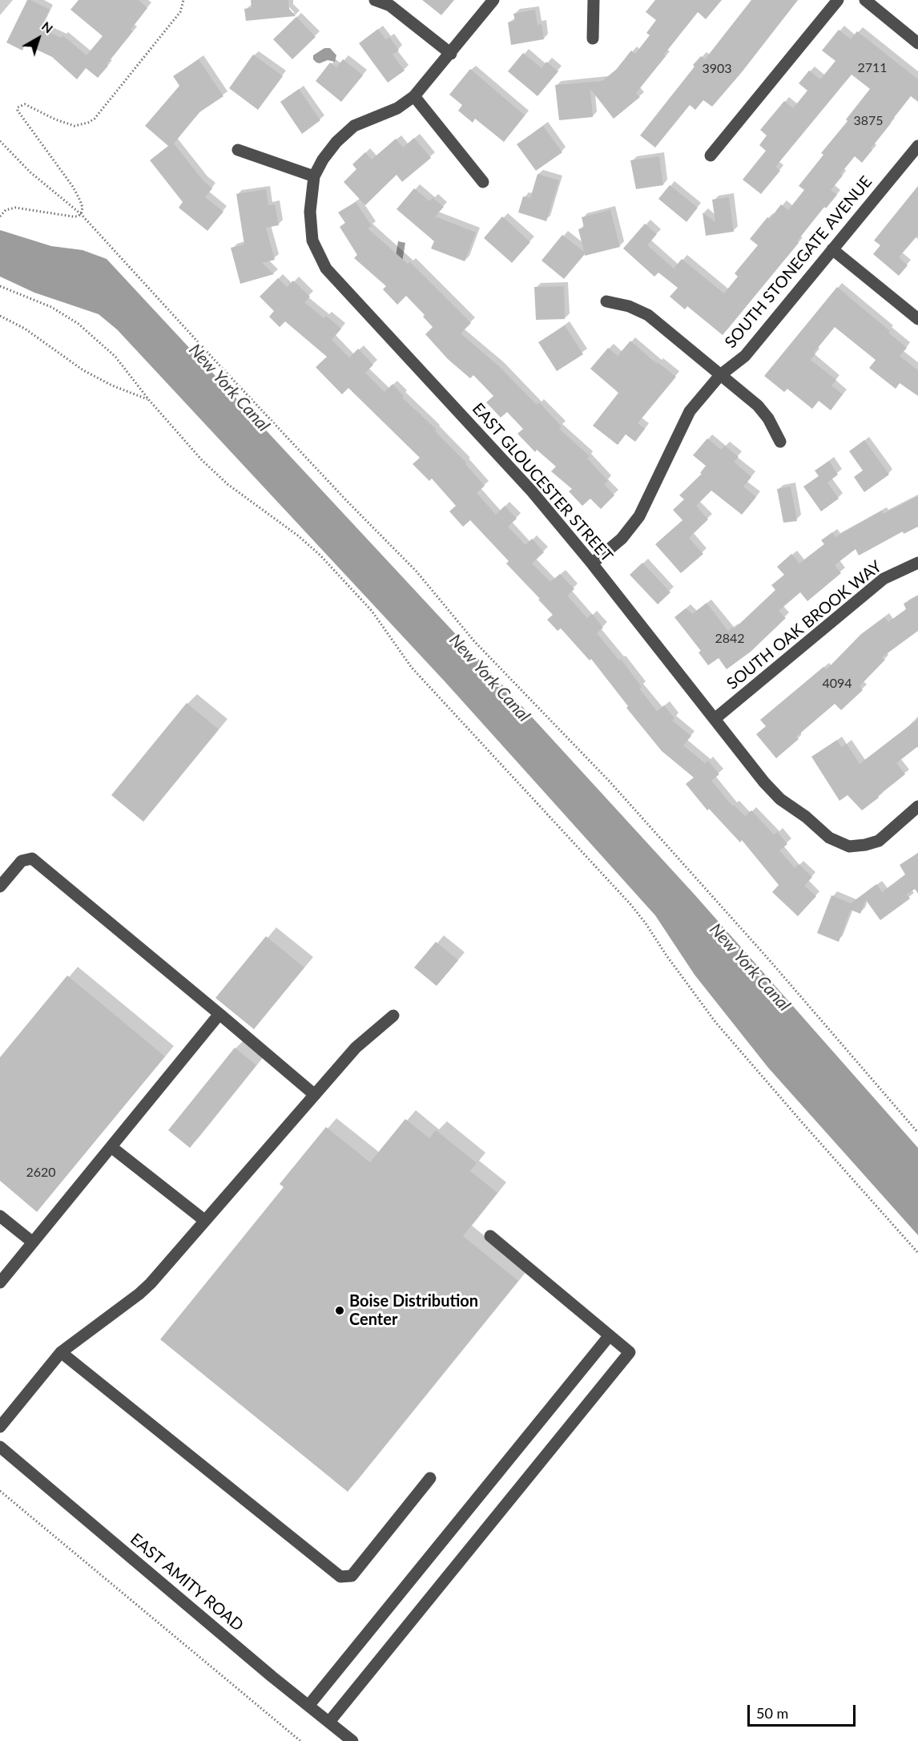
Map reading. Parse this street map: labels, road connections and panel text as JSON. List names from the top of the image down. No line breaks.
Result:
{"streets":{"street":["SOUTH STONEGATE AVENUE","EAST GLOUCESTER STREET","SOUTH OAK BROOK WAY","EAST AMITY ROAD"]},"crossings":[["SOUTH STONEGATE AVENUE","EAST GLOUCESTER STREET"],["EAST GLOUCESTER STREET","SOUTH OAK BROOK WAY"]],"water":["New York Canal"],"places":["Boise Distribution Center"],"house_numbers":["2711","3903","3875","2842","4094","2620"],"scale_bar":"50 m","north":"top right"}
